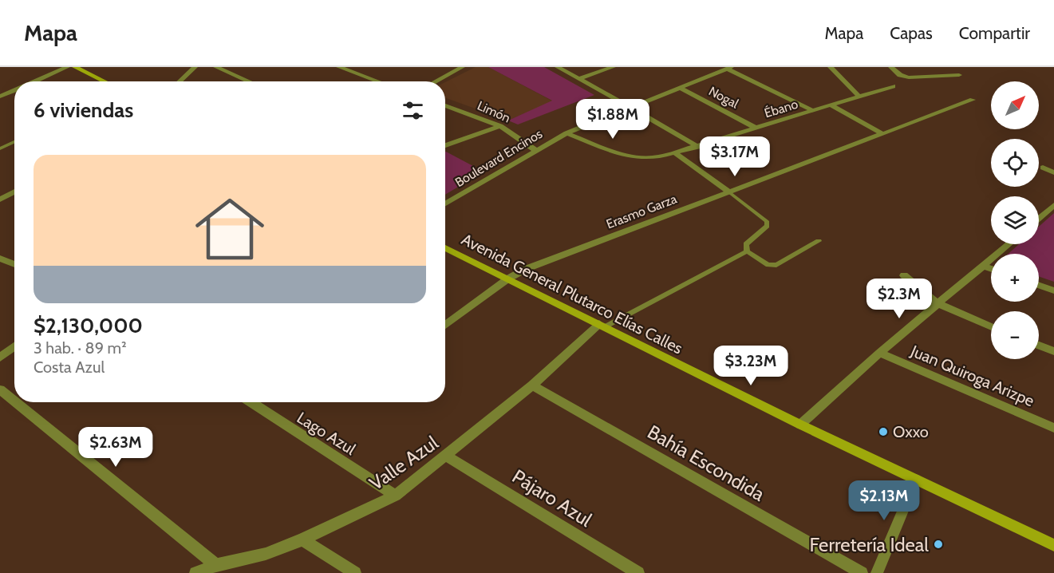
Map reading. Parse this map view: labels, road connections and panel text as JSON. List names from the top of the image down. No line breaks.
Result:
{"streets":{"street":["Nogal","Ébano","Limón","Boulevard Encinos","Erasmo Garza","Avenida General Plutarco Elías Calles","Juan Quiroga Arizpe","Lago Azul","Valle Azul","Bahía Escondida","Pájaro Azul"]},"crossings":[["Nogal","Ébano"],["Nogal","Boulevard Encinos"],["Ébano","Boulevard Encinos"],["Limón","Boulevard Encinos"],["Erasmo Garza","Avenida General Plutarco Elías Calles"],["Avenida General Plutarco Elías Calles","Valle Azul"],["Lago Azul","Valle Azul"],["Valle Azul","Bahía Escondida"],["Valle Azul","Pájaro Azul"]],"places":["Oxxo","Ferretería Ideal"],"north":"top right","page":{"header":"Mapa","nav":["Mapa","Capas","Compartir"],"map_buttons":["+","−"],"heading":"6 viviendas","price":["$1.88M","$3.17M","$2.3M","$3.23M","$2.63M","$2.13M"],"list":[{"name":"$2,130,000","note":"3 hab. · 89 m² · Costa Azul"}]}}
